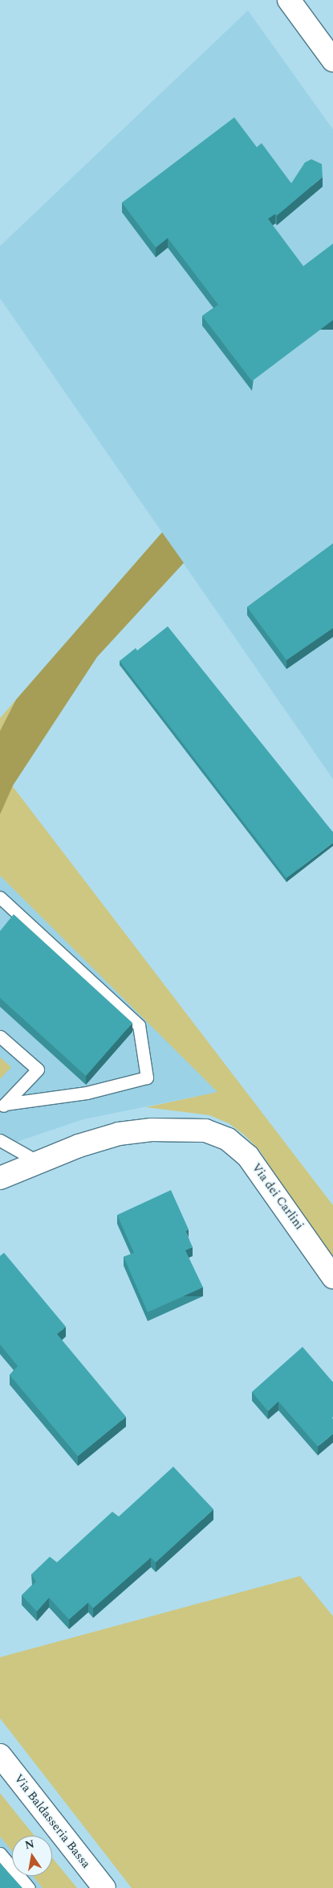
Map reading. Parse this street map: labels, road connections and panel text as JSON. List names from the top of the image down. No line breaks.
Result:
{"streets":{"street":["Via dei Carlini","Via Baldasseria Bassa"]},"north":"top"}
